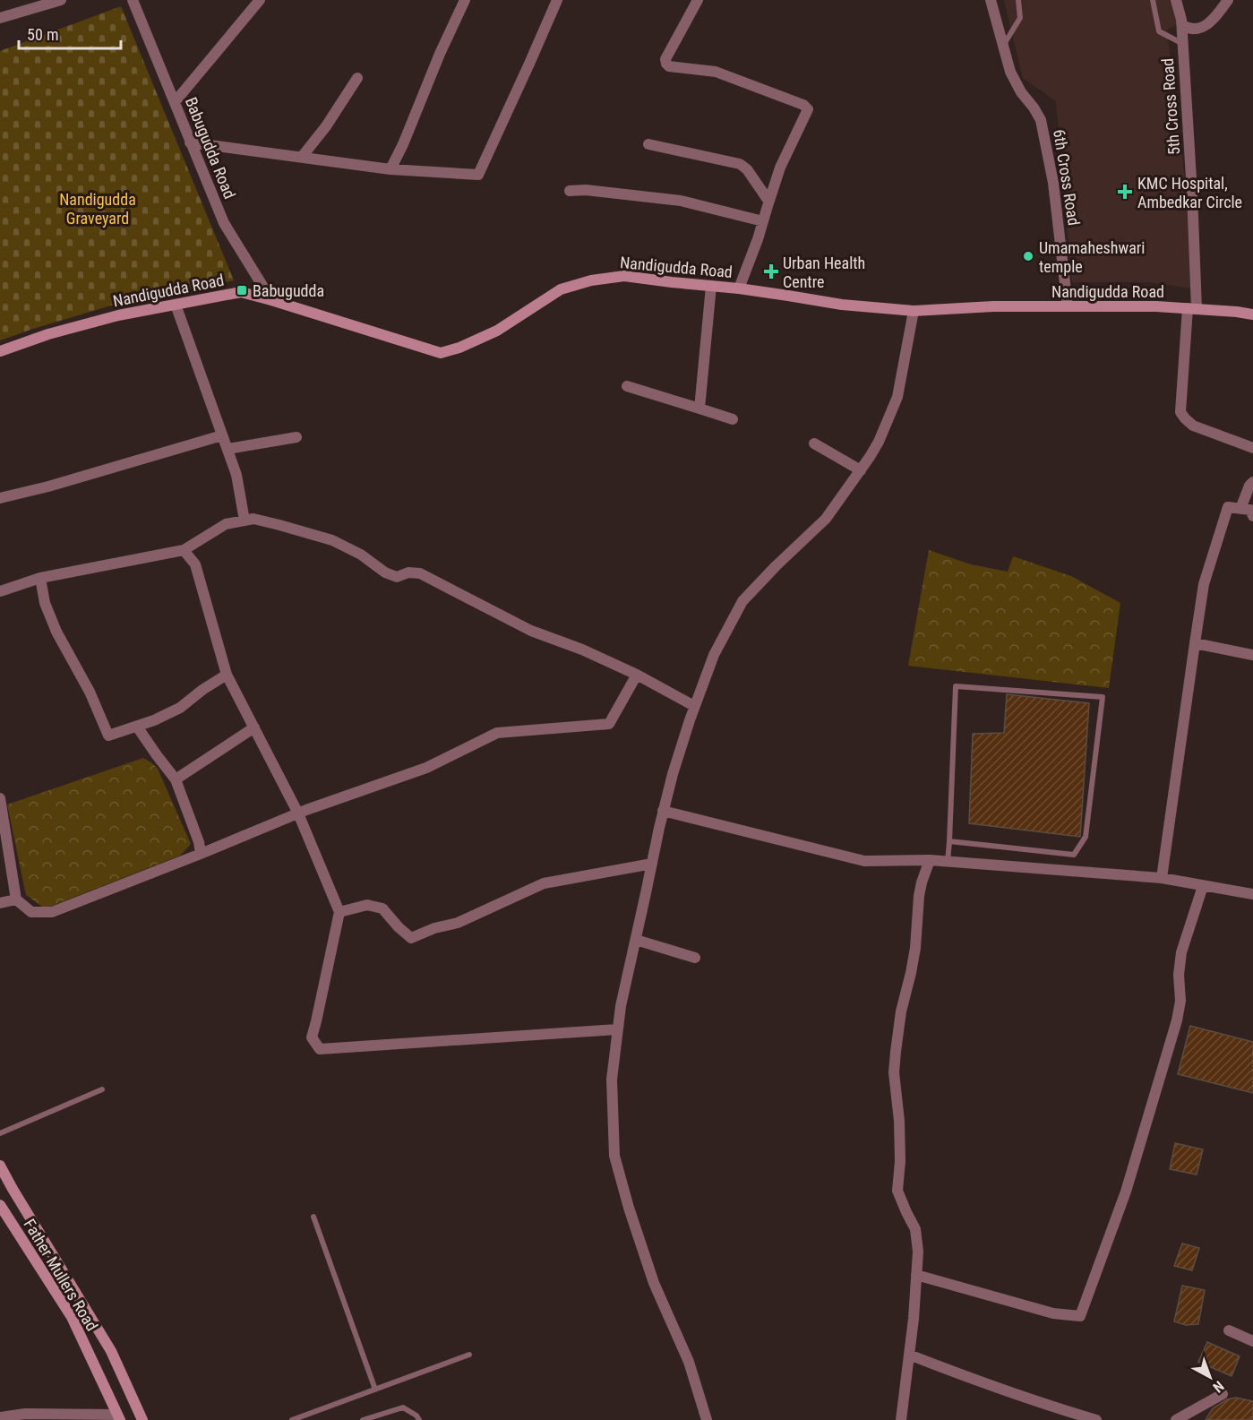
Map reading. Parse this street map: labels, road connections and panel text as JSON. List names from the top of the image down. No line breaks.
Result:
{"streets":{"street":["5th Cross Road","Babugudda Road","6th Cross Road","Nandigudda Road","Father Mullers Road"]},"crossings":[["5th Cross Road","Nandigudda Road"],["Babugudda Road","Nandigudda Road"],["6th Cross Road","Nandigudda Road"]],"parks":["Nandigudda Graveyard"],"places":{"health":["KMC Hospital, Ambedkar Circle","Urban Health Centre"],"other":["Umamaheshwari temple"],"transit":["Babugudda"]},"scale_bar":"50 m","north":"bottom right"}
